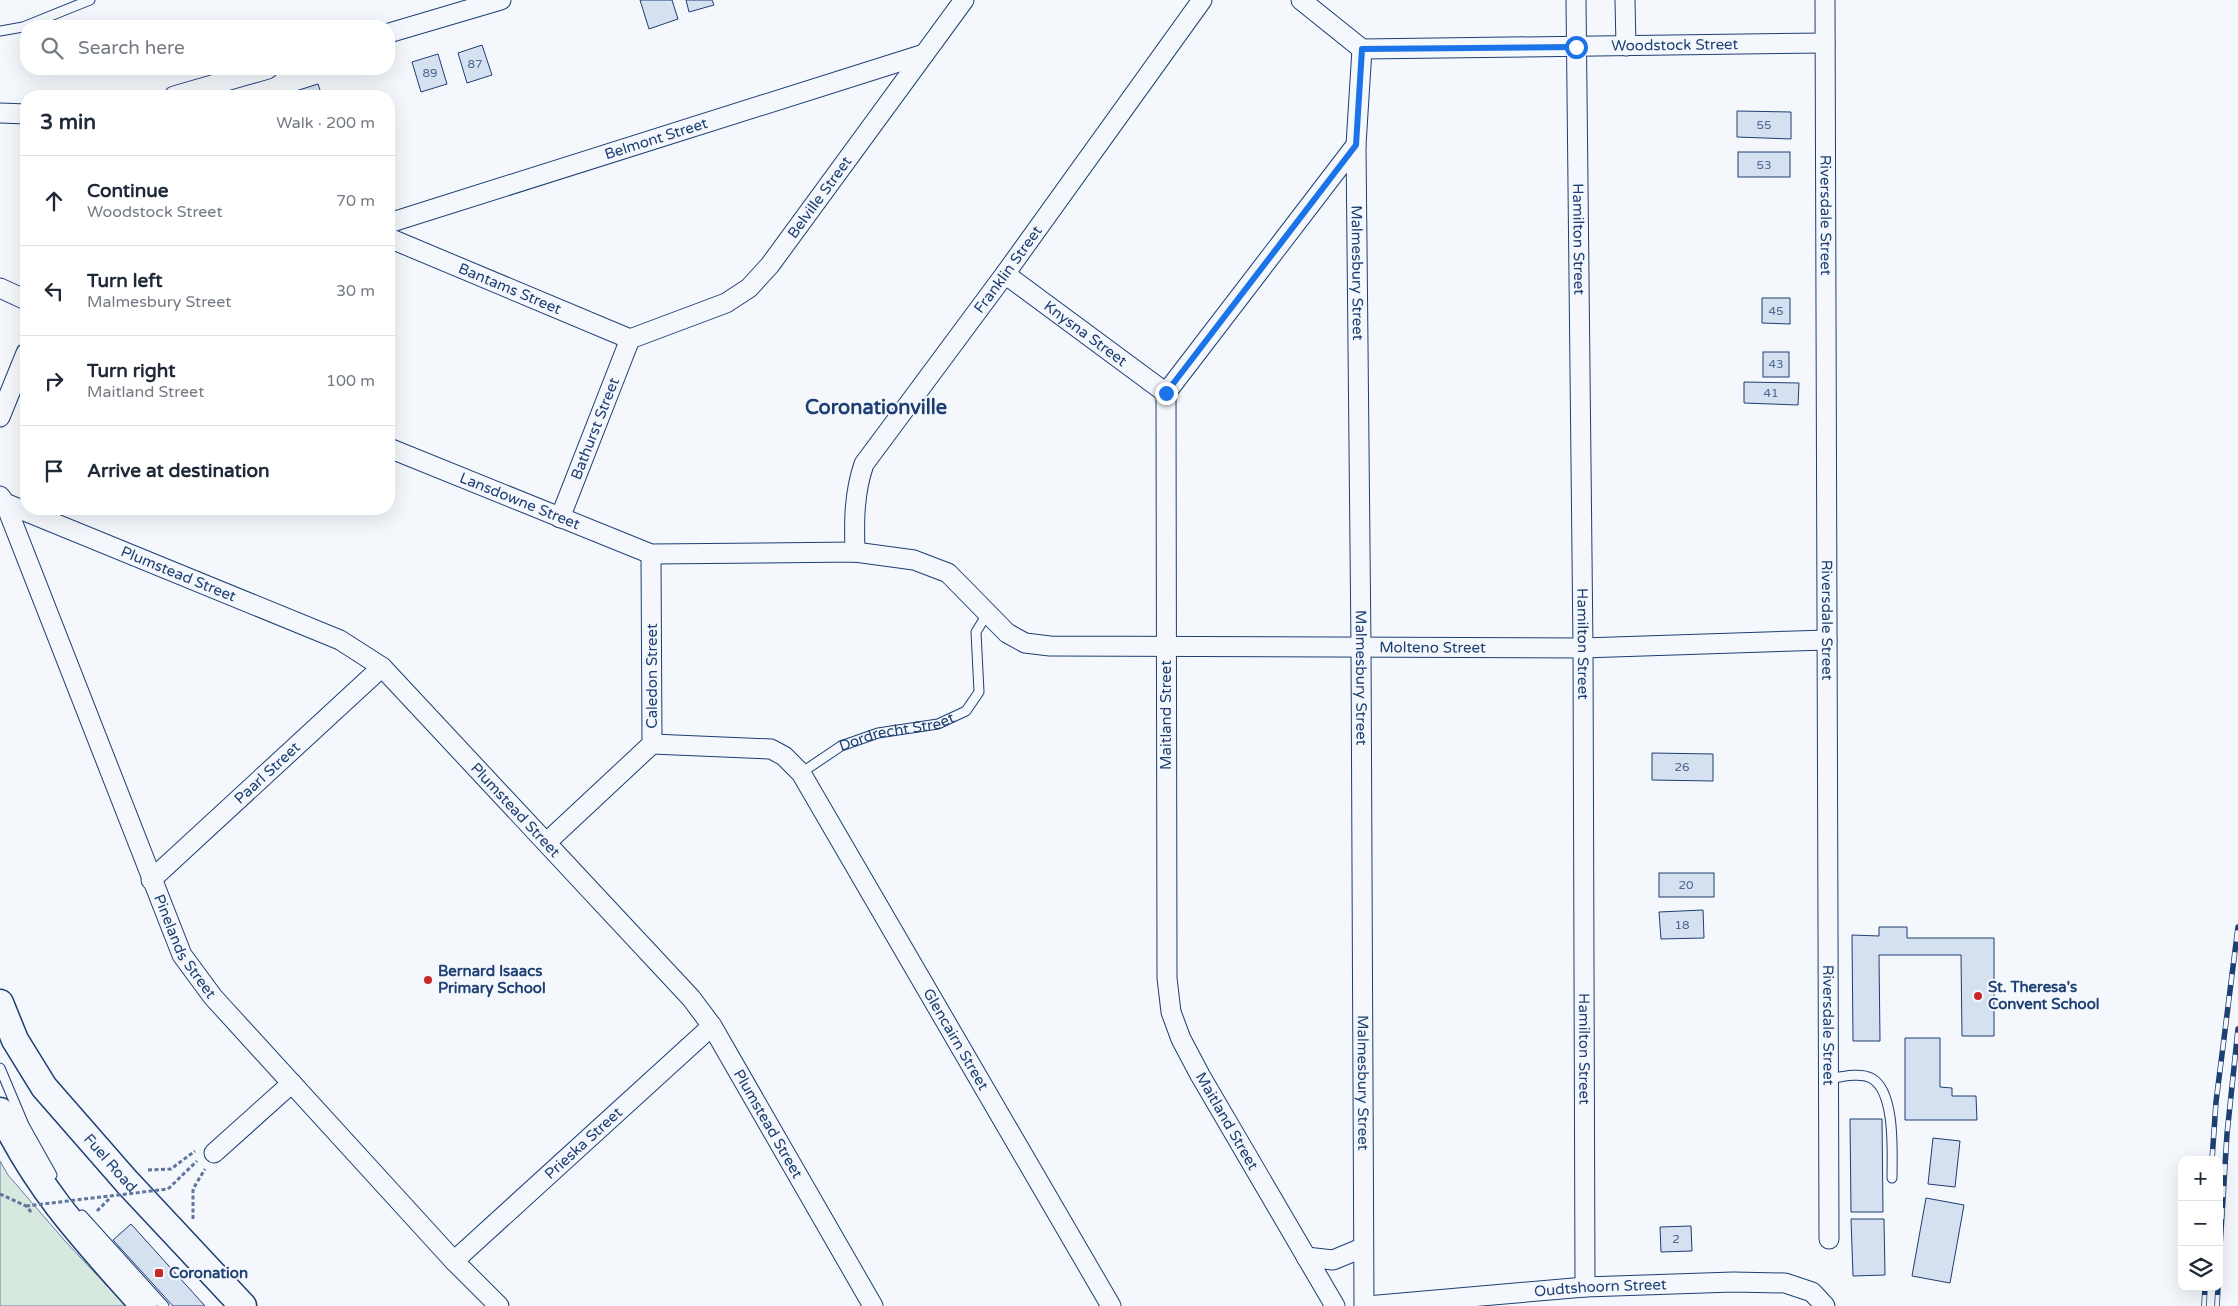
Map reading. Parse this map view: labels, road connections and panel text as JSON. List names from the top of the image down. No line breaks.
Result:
{"streets":{"main road":["Fuel Road"],"street":["Woodstock Street","Belmont Street","Belville Street","Riversdale Street","Hamilton Street","Franklin Street","Malmesbury Street","Bantams Street","Knysna Street","Bathurst Street","Lansdowne Street","Plumstead Street","Molteno Street","Caledon Street","Maitland Street","Paarl Street","Pinelands Street","Glencairn Street","Prieska Street","Oudtshoorn Street"],"lane":["Dordrecht Street"]},"crossings":[["Woodstock Street","Riversdale Street"],["Woodstock Street","Hamilton Street"],["Woodstock Street","Malmesbury Street"],["Belmont Street","Belville Street"],["Belville Street","Bantams Street"],["Belville Street","Bathurst Street"],["Riversdale Street","Molteno Street"],["Hamilton Street","Molteno Street"],["Hamilton Street","Oudtshoorn Street"],["Franklin Street","Knysna Street"],["Malmesbury Street","Molteno Street"],["Malmesbury Street","Oudtshoorn Street"],["Bantams Street","Bathurst Street"],["Knysna Street","Maitland Street"],["Bathurst Street","Lansdowne Street"],["Lansdowne Street","Caledon Street"],["Plumstead Street","Caledon Street"],["Plumstead Street","Paarl Street"],["Plumstead Street","Pinelands Street"],["Plumstead Street","Prieska Street"],["Molteno Street","Maitland Street"],["Molteno Street","Dordrecht Street"],["Dordrecht Street","Glencairn Street"],["Paarl Street","Pinelands Street"],["Pinelands Street","Prieska Street"]],"districts":["Coronationville"],"places":{"other":["Bernard Isaacs Primary School","St. Theresa's Convent School"],"transit":["Coronation"]},"house_numbers":["87","89","55","53","45","43","41","26","20","18","2"],"page":{"search":"Search here","heading":["3 min","Walk · 200 m"],"list":[["Continue","Woodstock Street","70 m"],["Turn left","Malmesbury Street","30 m"],["Turn right","Maitland Street","100 m"],"Arrive at destination"],"map_buttons":["+","−"]}}
